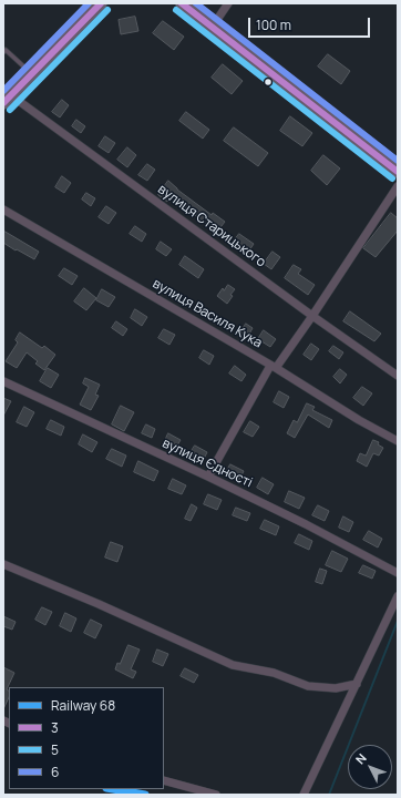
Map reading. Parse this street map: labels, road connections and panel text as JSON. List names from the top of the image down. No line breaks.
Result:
{"streets":{"street":["вулиця Старицького","вулиця Василя Кука","вулиця Єдності"]},"lines":["transit line 3","transit line 6","transit line 5","rail line 68"],"legend":["Railway 68","3","5","6"],"scale_bar":"100 m","north":"top left"}
